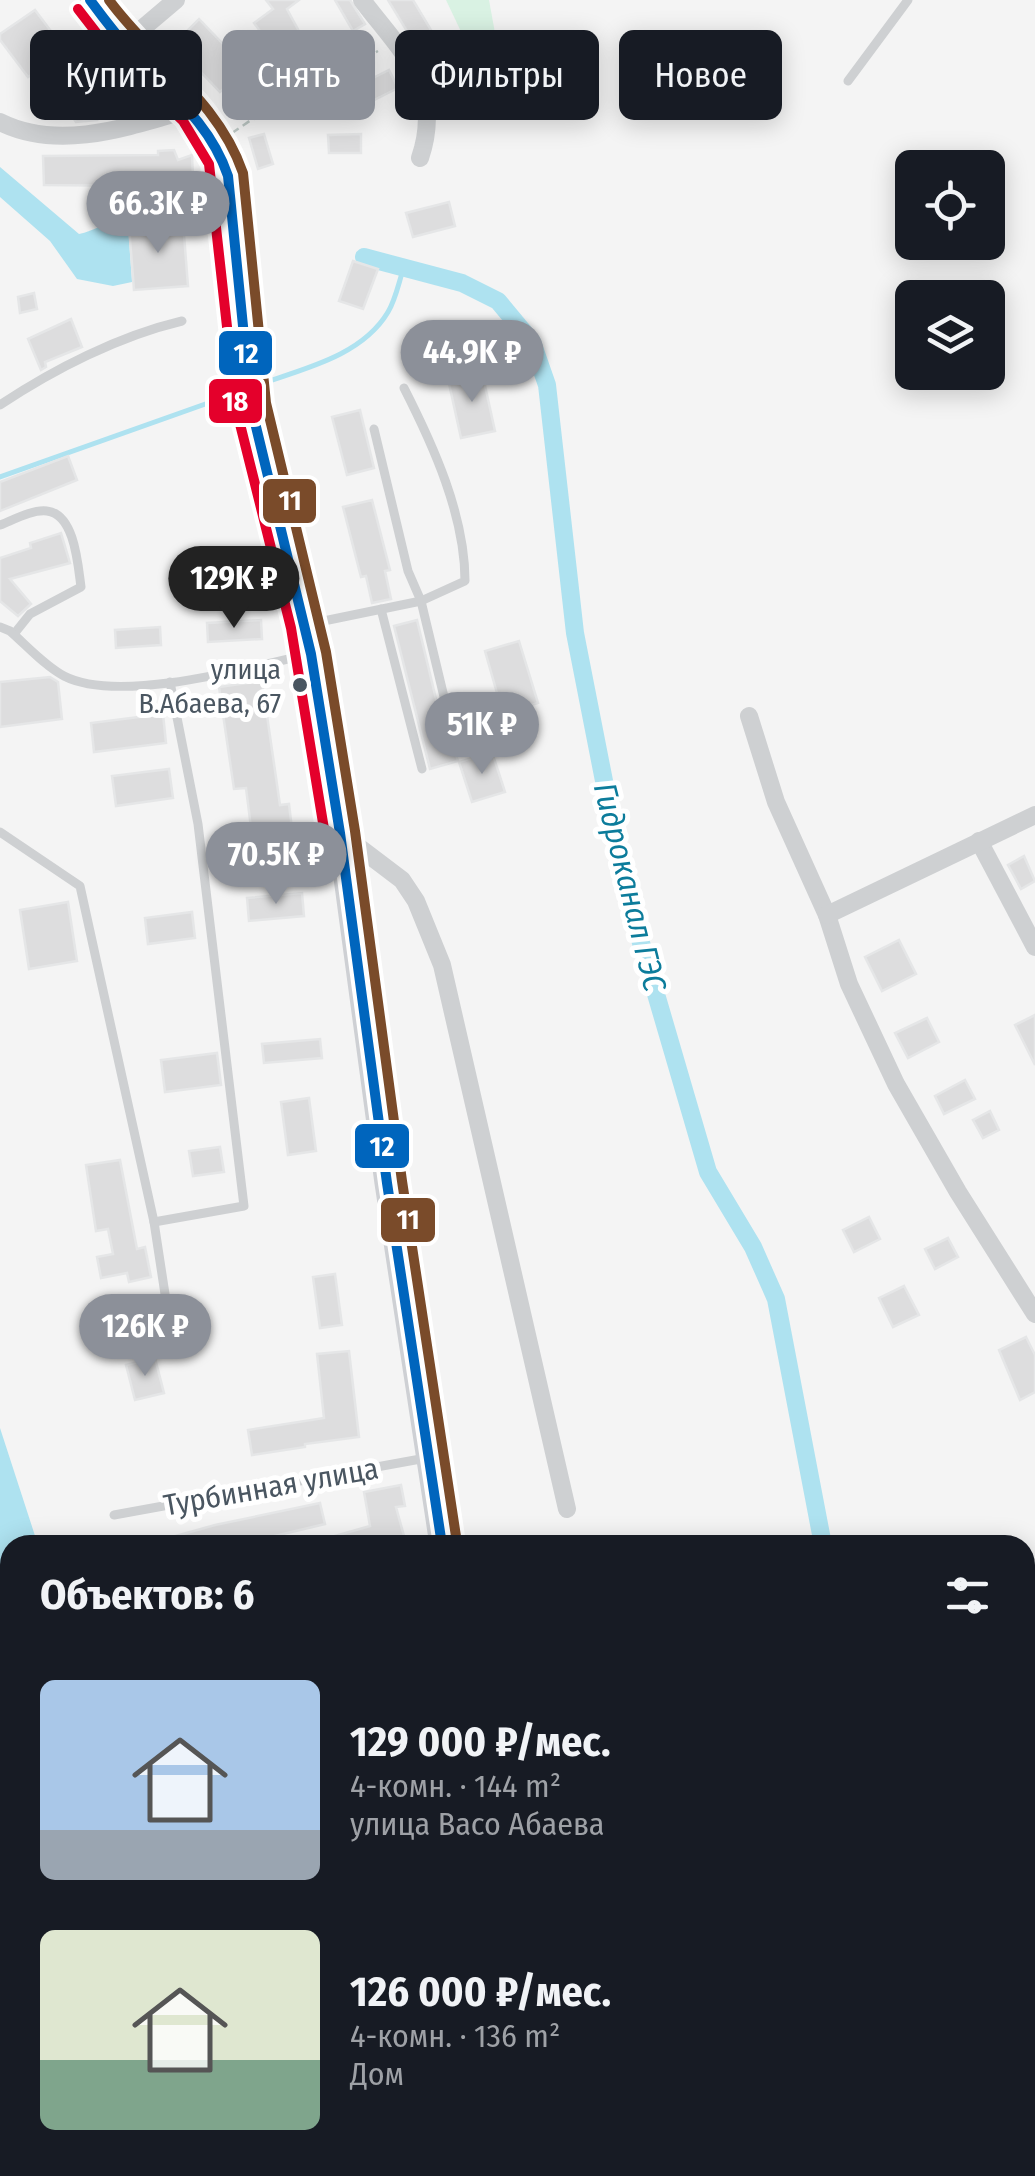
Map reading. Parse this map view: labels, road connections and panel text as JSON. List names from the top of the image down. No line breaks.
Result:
{"streets":{"lane":["Турбинная улица"]},"water":["Гидроканал ГЭС"],"places":["улица В.Абаева, 67"],"lines":["transit line 12","transit line 11","transit line 18"],"page":{"chip":["Купить","Снять","Фильтры","Новое"],"price":["66.3K ₽","44.9K ₽","129K ₽","51K ₽","70.5K ₽","126K ₽"],"heading":"Объектов: 6","list":[{"name":"129 000 ₽/мес.","note":"4-комн. · 144 m² · улица Васо Абаева"},{"name":"126 000 ₽/мес.","note":"4-комн. · 136 m² · Дом"}]}}
